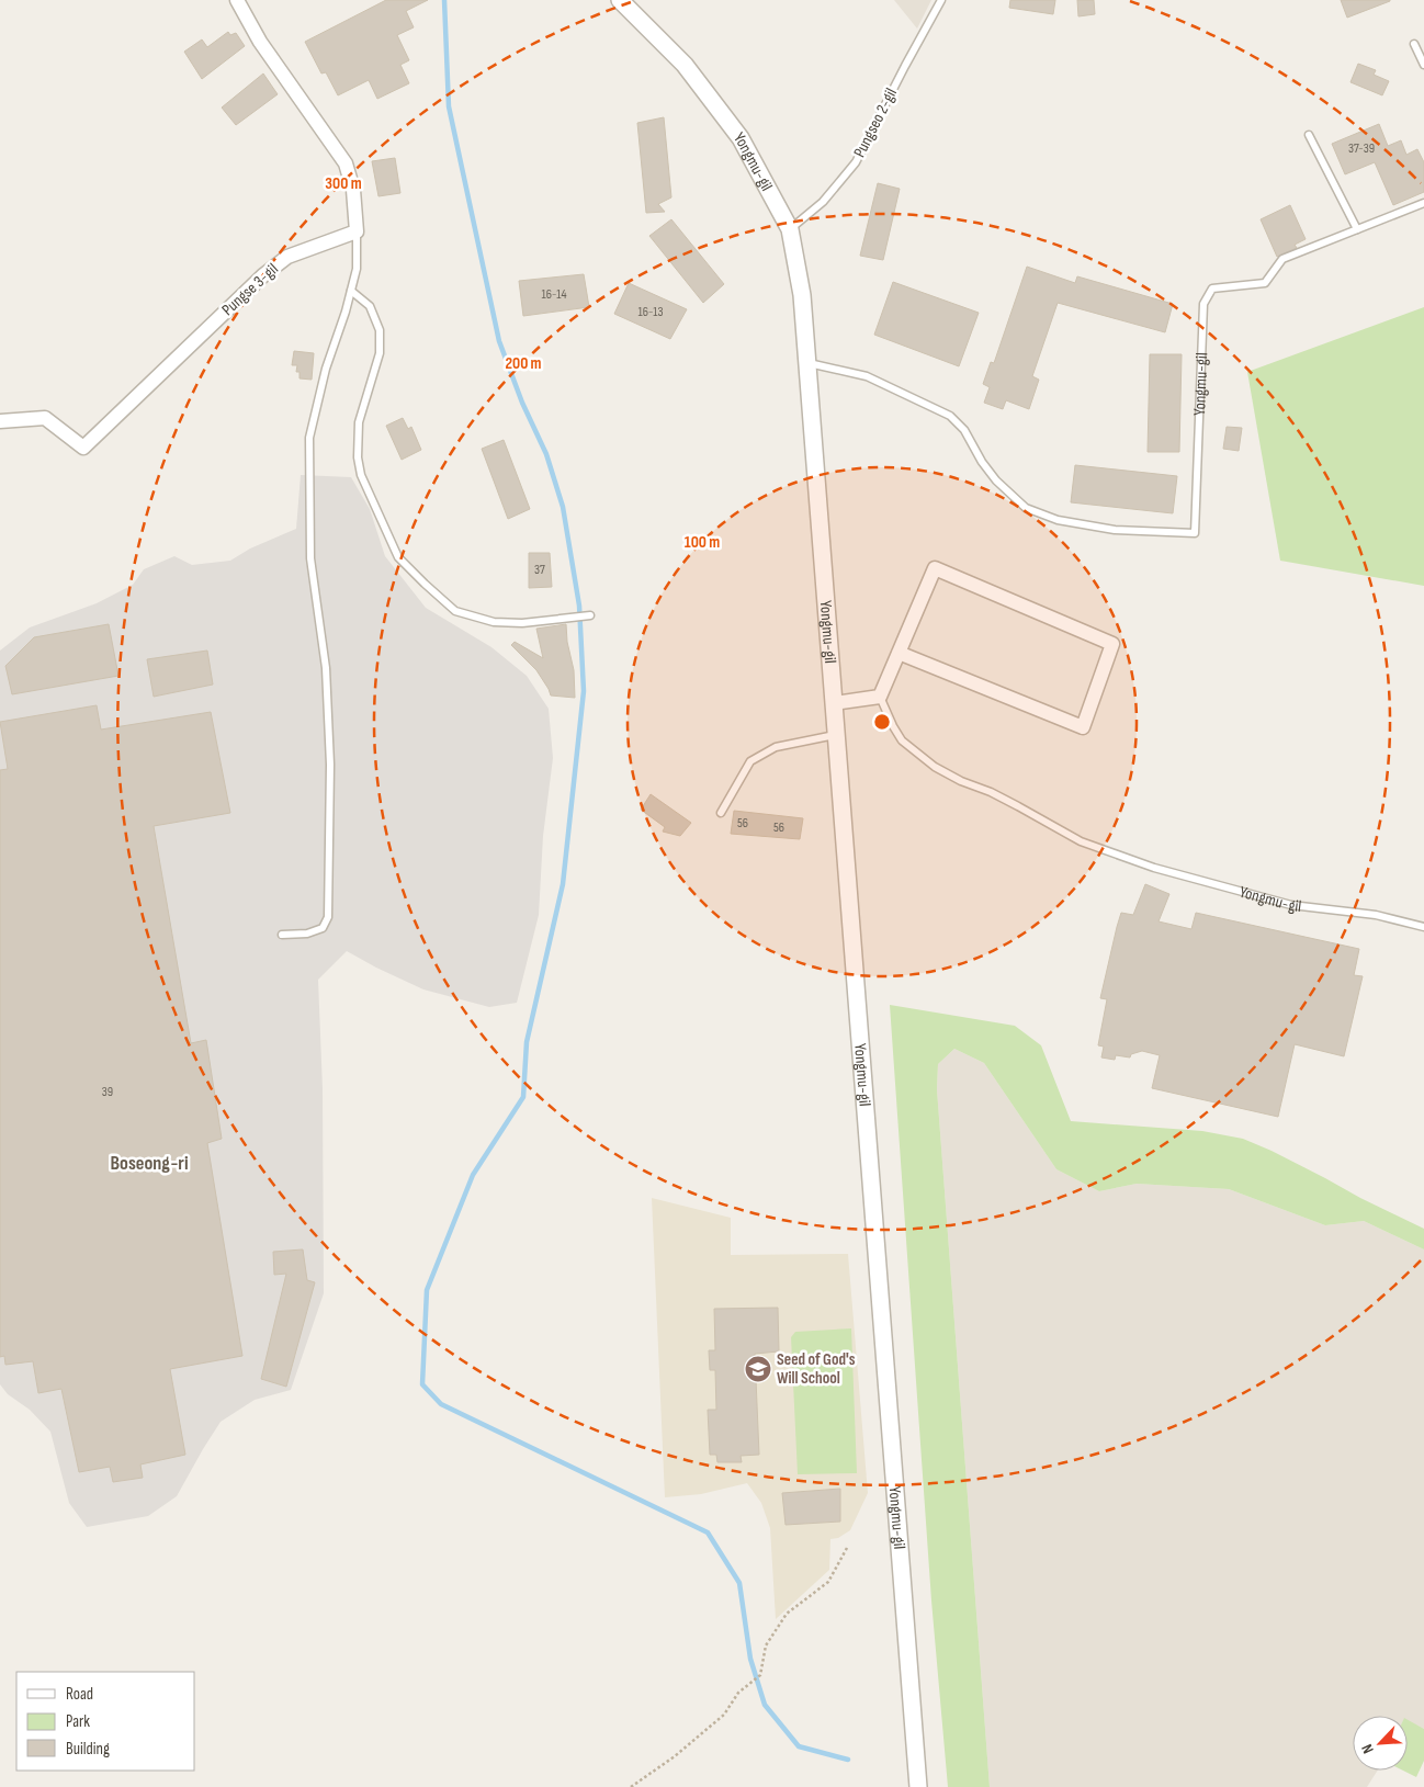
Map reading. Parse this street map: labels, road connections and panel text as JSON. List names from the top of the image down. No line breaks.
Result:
{"streets":{"street":["Yongmu-gil","Pungse 3-gil"],"lane":["Pungseo 2-gil"]},"crossings":[["Pungseo 2-gil","Yongmu-gil"]],"districts":["Boseong-ri"],"places":{"school or university":["Seed of God's Will School"]},"house_numbers":["37-39","16-14","16-13","37","56","56","39"],"legend":["Road","Park","Building"],"north":"bottom left","rings":["300 m","200 m","100 m"]}
